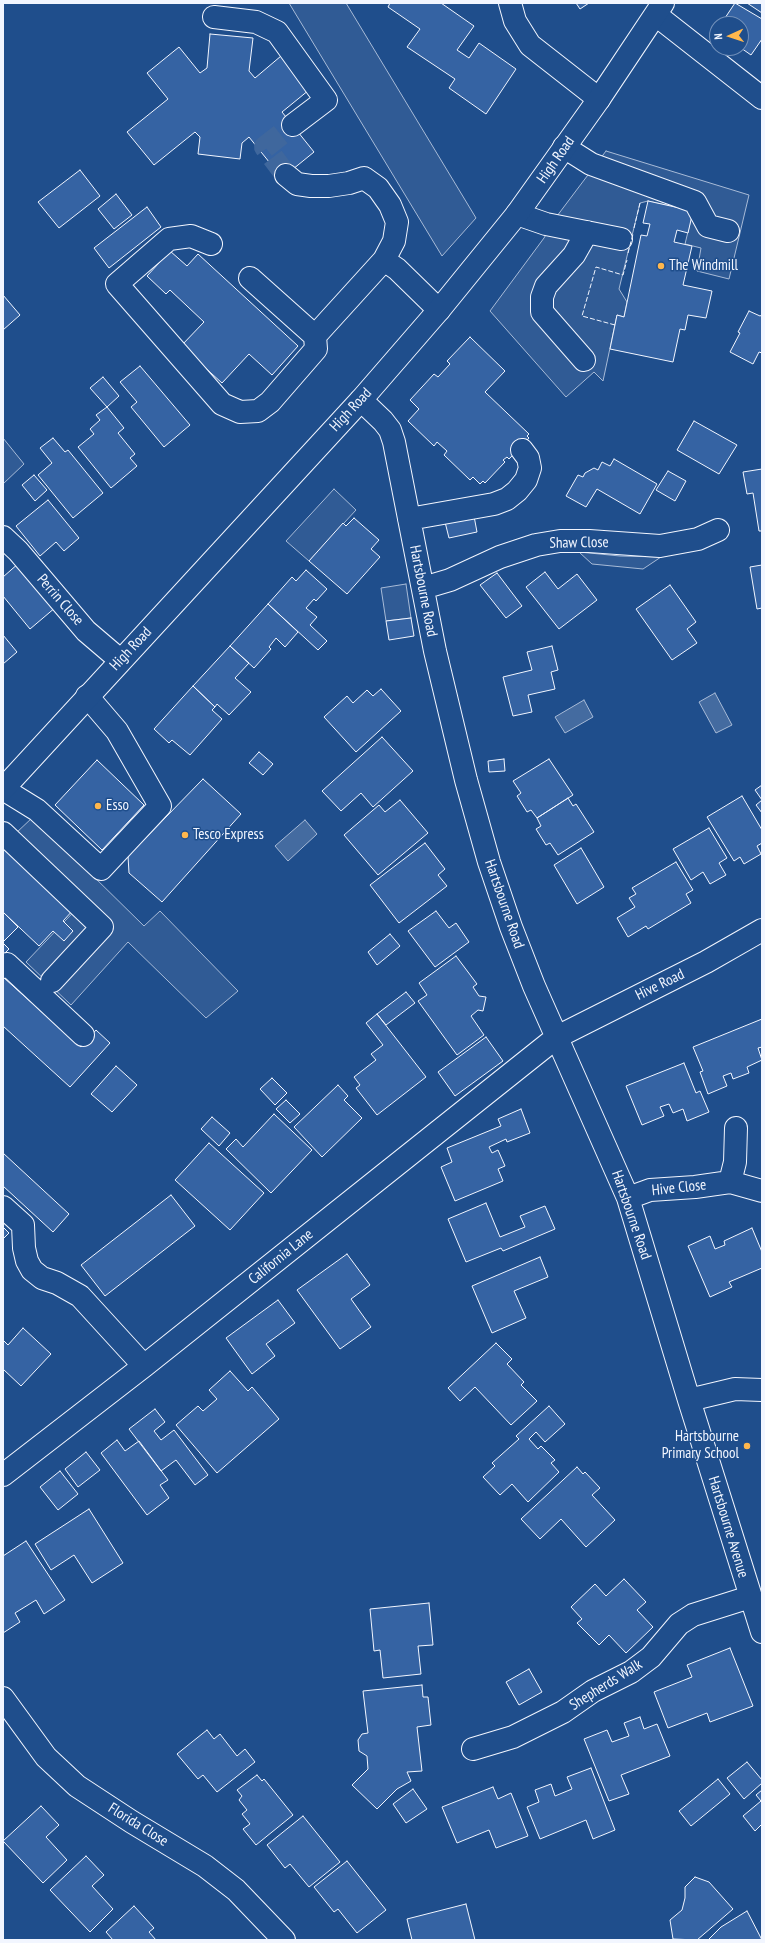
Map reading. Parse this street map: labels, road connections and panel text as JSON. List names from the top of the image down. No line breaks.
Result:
{"streets":{"street":["High Road","Shaw Close","Hartsbourne Road","Perrin Close","Hive Road","Hive Close","California Lane","Hartsbourne Avenue","Shepherds Walk","Florida Close"]},"crossings":[["High Road","Hartsbourne Road"],["High Road","Perrin Close"],["Shaw Close","Hartsbourne Road"],["Hartsbourne Road","Hive Road"],["Hartsbourne Road","Hive Close"],["Hartsbourne Road","California Lane"],["Hartsbourne Road","Hartsbourne Avenue"],["Hive Road","California Lane"],["Hartsbourne Avenue","Shepherds Walk"]],"places":["The Windmill","Esso","Tesco Express","Hartsbourne Primary School"],"north":"left"}
